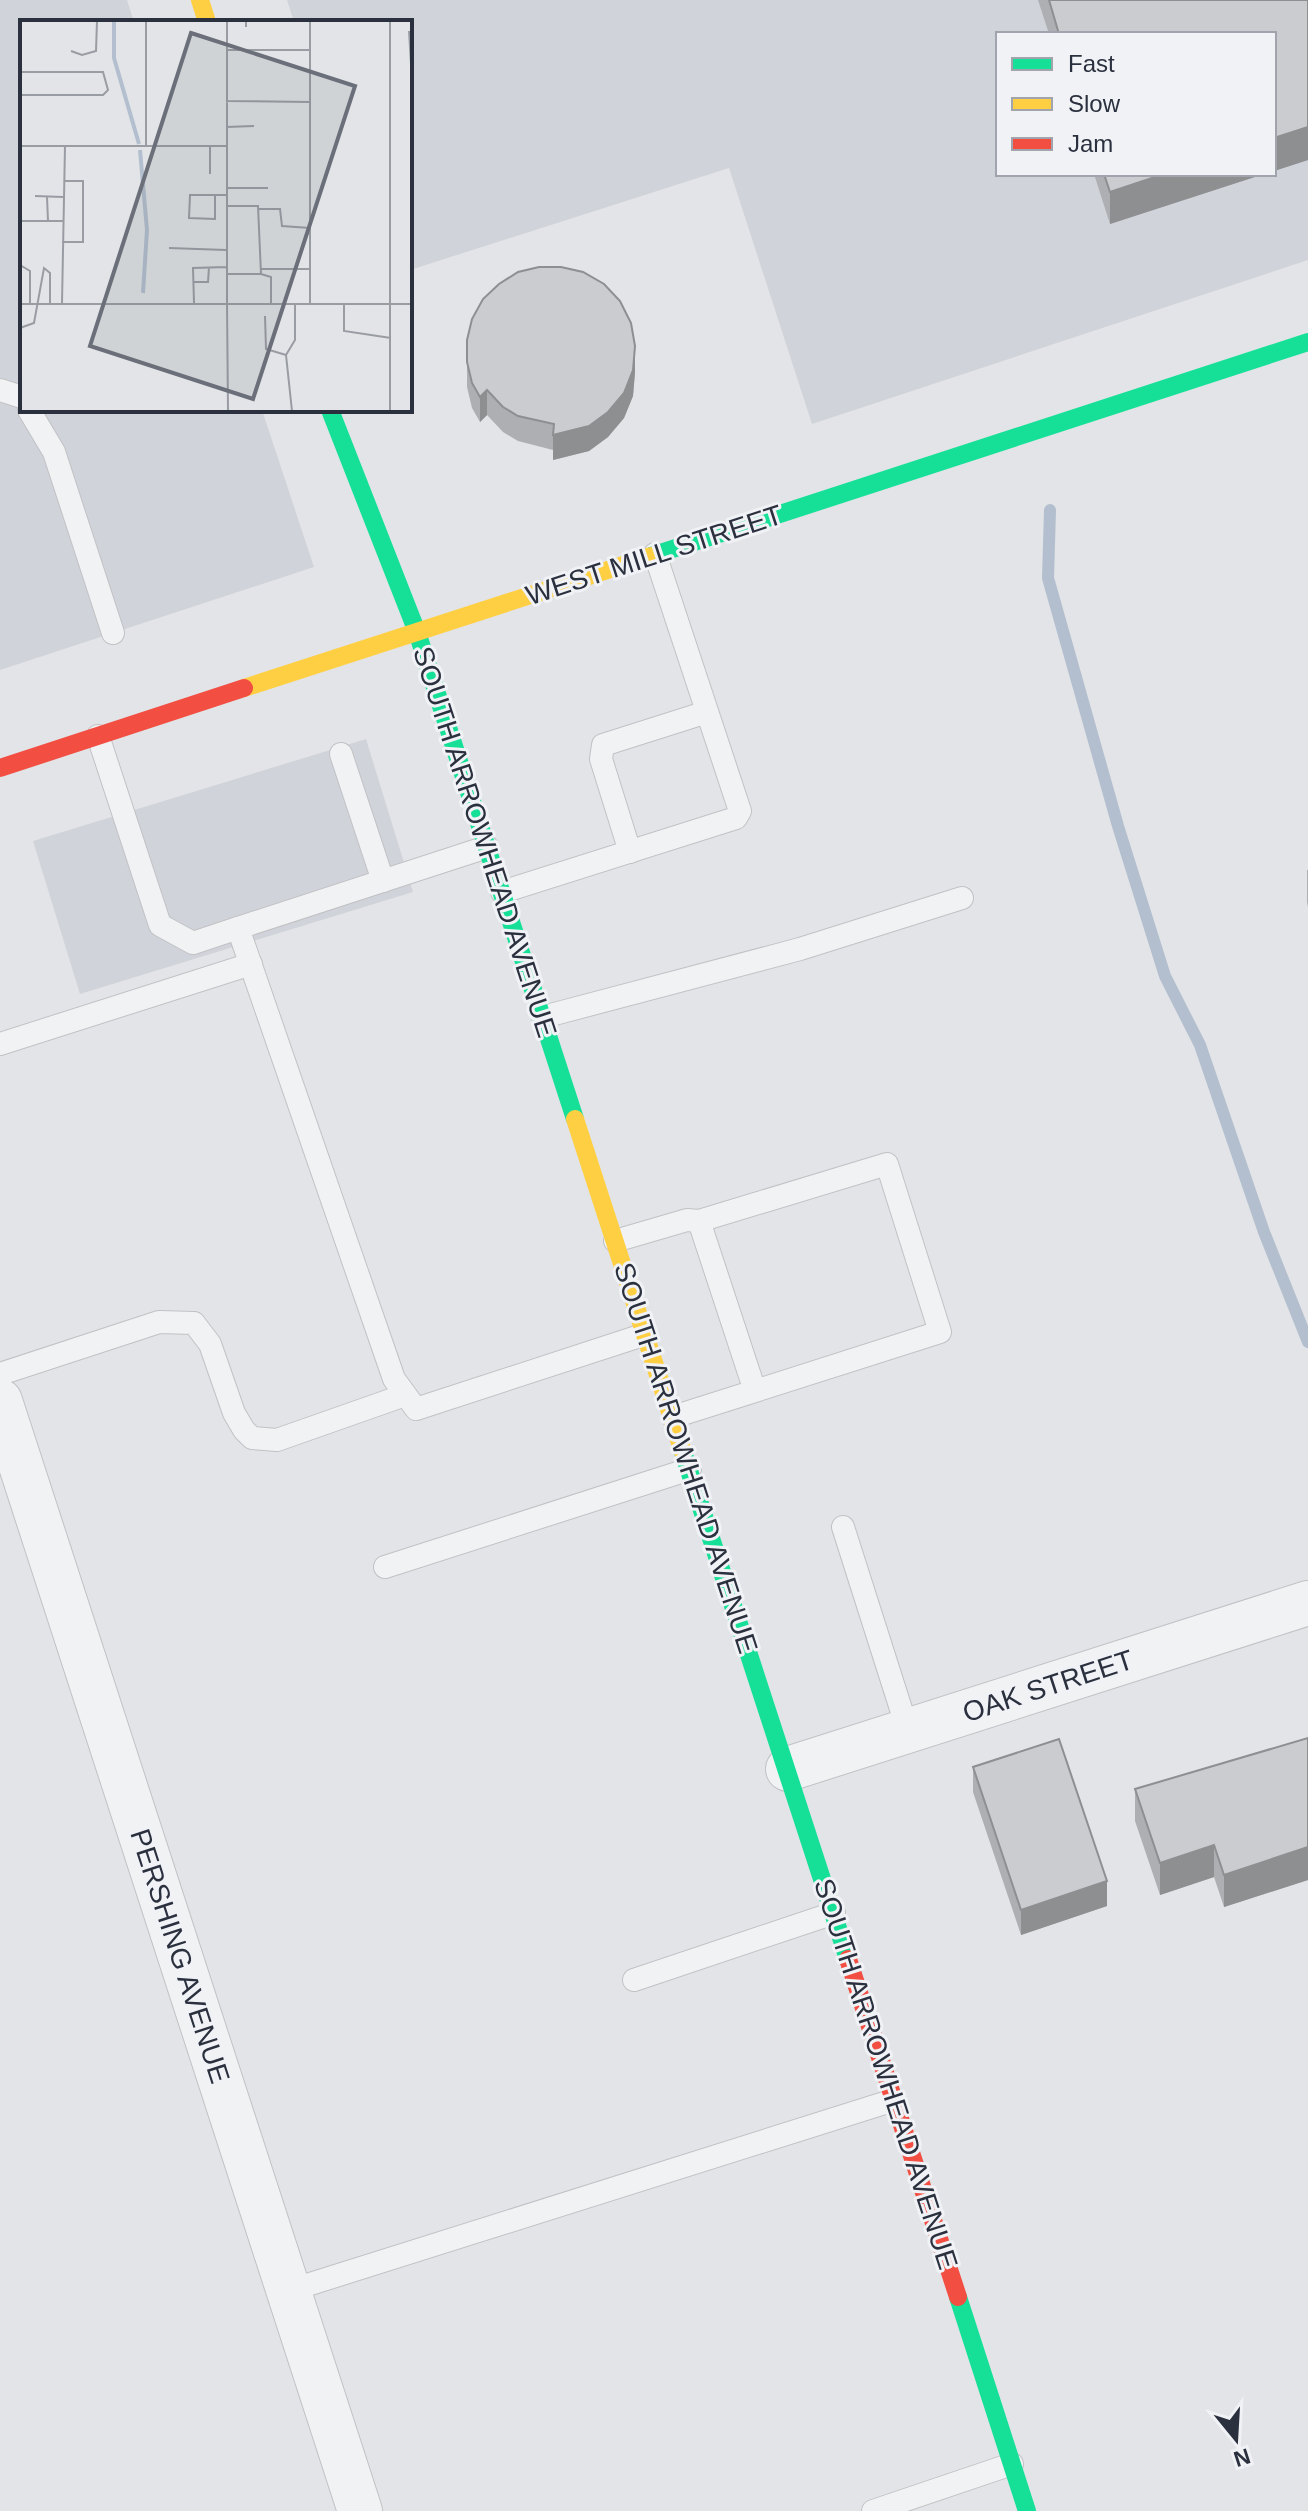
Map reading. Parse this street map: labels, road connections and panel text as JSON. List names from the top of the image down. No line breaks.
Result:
{"streets":{"main road":["WEST MILL STREET","SOUTH ARROWHEAD AVENUE"],"street":["OAK STREET","PERSHING AVENUE"]},"crossings":[["WEST MILL STREET","SOUTH ARROWHEAD AVENUE"],["SOUTH ARROWHEAD AVENUE","OAK STREET"]],"legend":["Fast","Slow","Jam"],"north":"bottom"}
